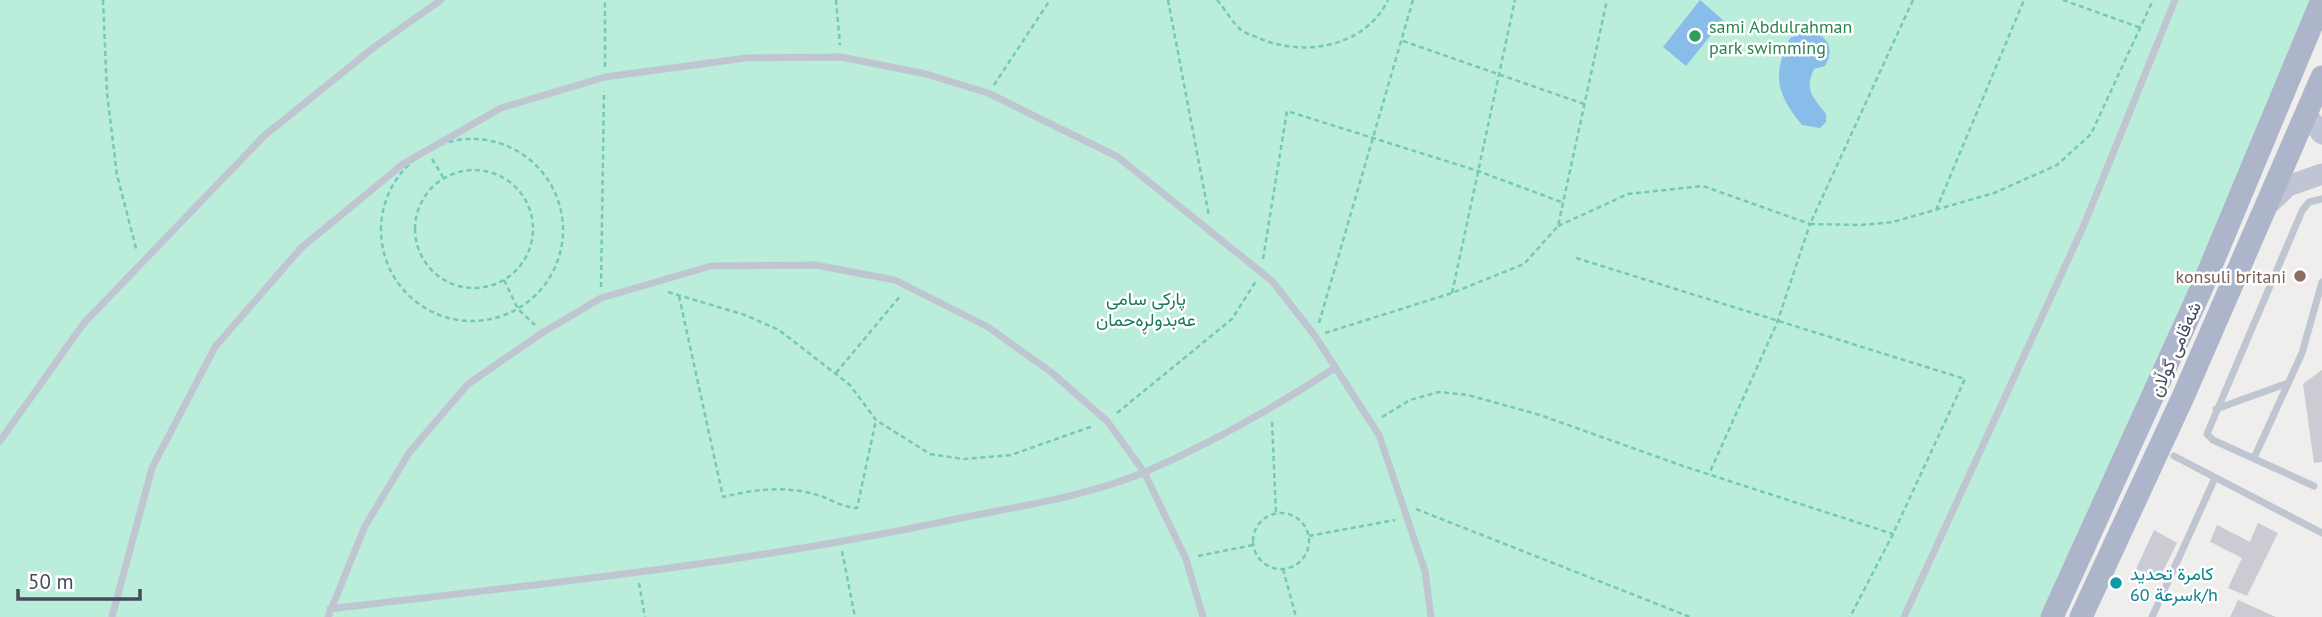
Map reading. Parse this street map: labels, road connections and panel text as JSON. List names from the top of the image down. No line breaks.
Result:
{"streets":{"main road":["شەقامی گوڵان"]},"parks":["پارکی سامی عەبدولڕەحمان"],"places":["sami Abdulrahman park swimming","konsuli britani","كامرة تحديد سرعة 60k/h"],"scale_bar":"50 m"}
